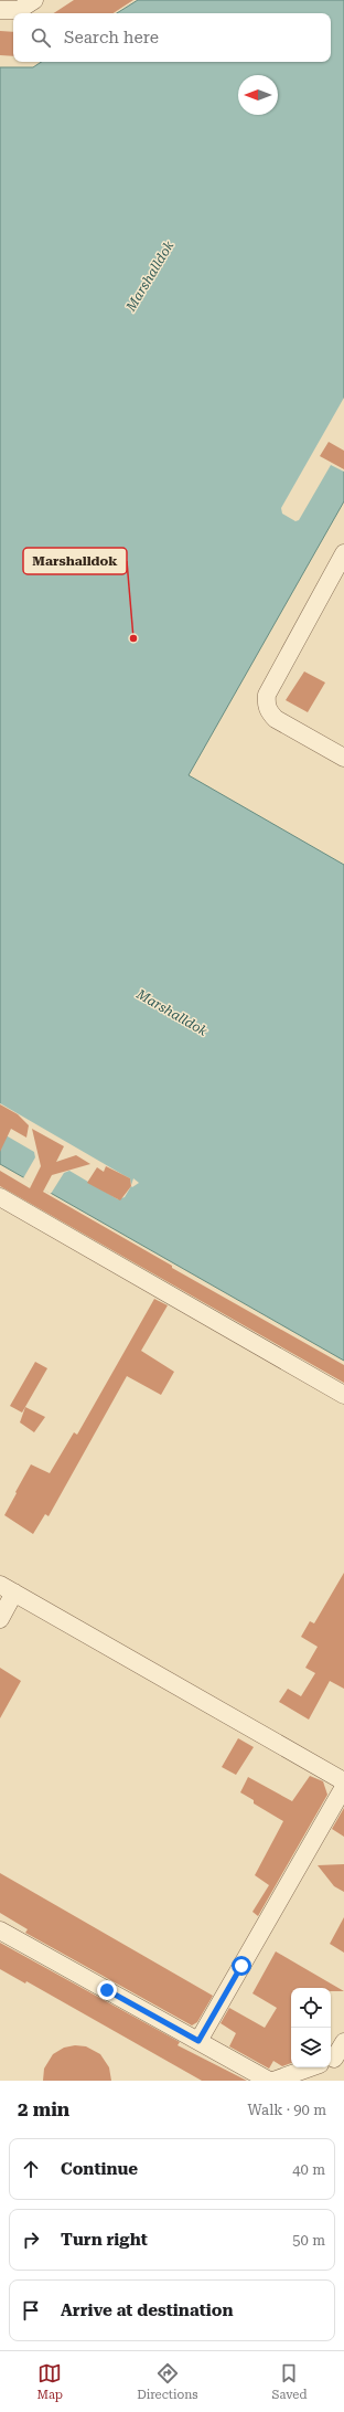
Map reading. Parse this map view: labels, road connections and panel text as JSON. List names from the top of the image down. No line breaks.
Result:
{"water":["Marshalldok"],"places":["Marshalldok"],"north":"left","page":{"search":"Search here","heading":["2 min","Walk · 90 m"],"list":[["Continue","40 m"],["Turn right","50 m"],"Arrive at destination"],"nav":["Map","Directions","Saved"]}}
